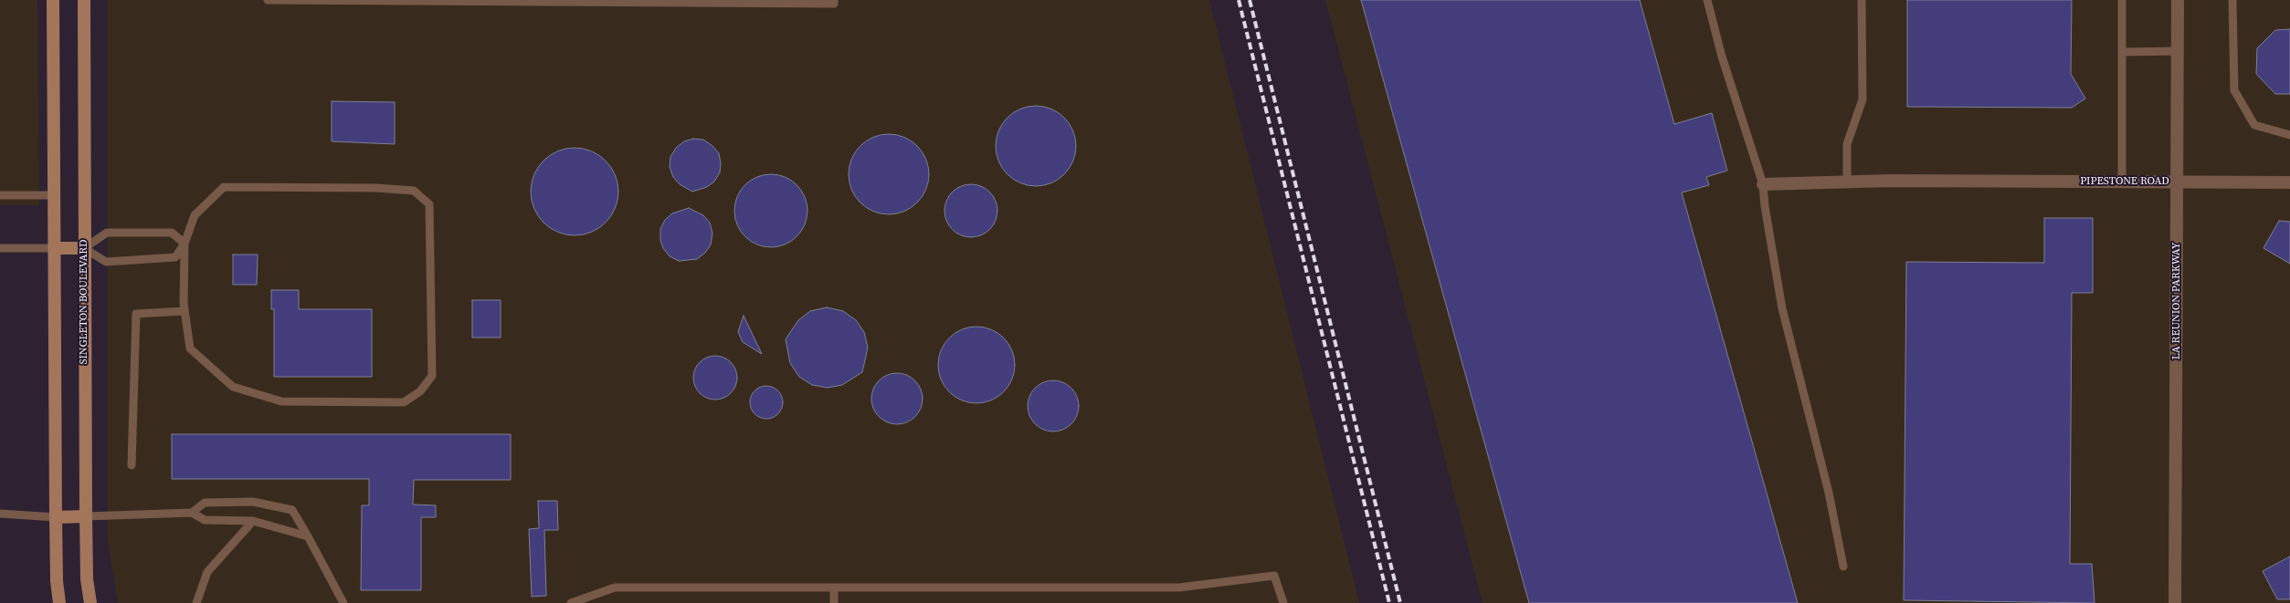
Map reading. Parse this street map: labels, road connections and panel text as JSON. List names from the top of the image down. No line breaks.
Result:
{"streets":{"main road":["SINGLETON BOULEVARD"],"street":["PIPESTONE ROAD","LA REUNION PARKWAY"]},"crossings":[["PIPESTONE ROAD","LA REUNION PARKWAY"]]}
